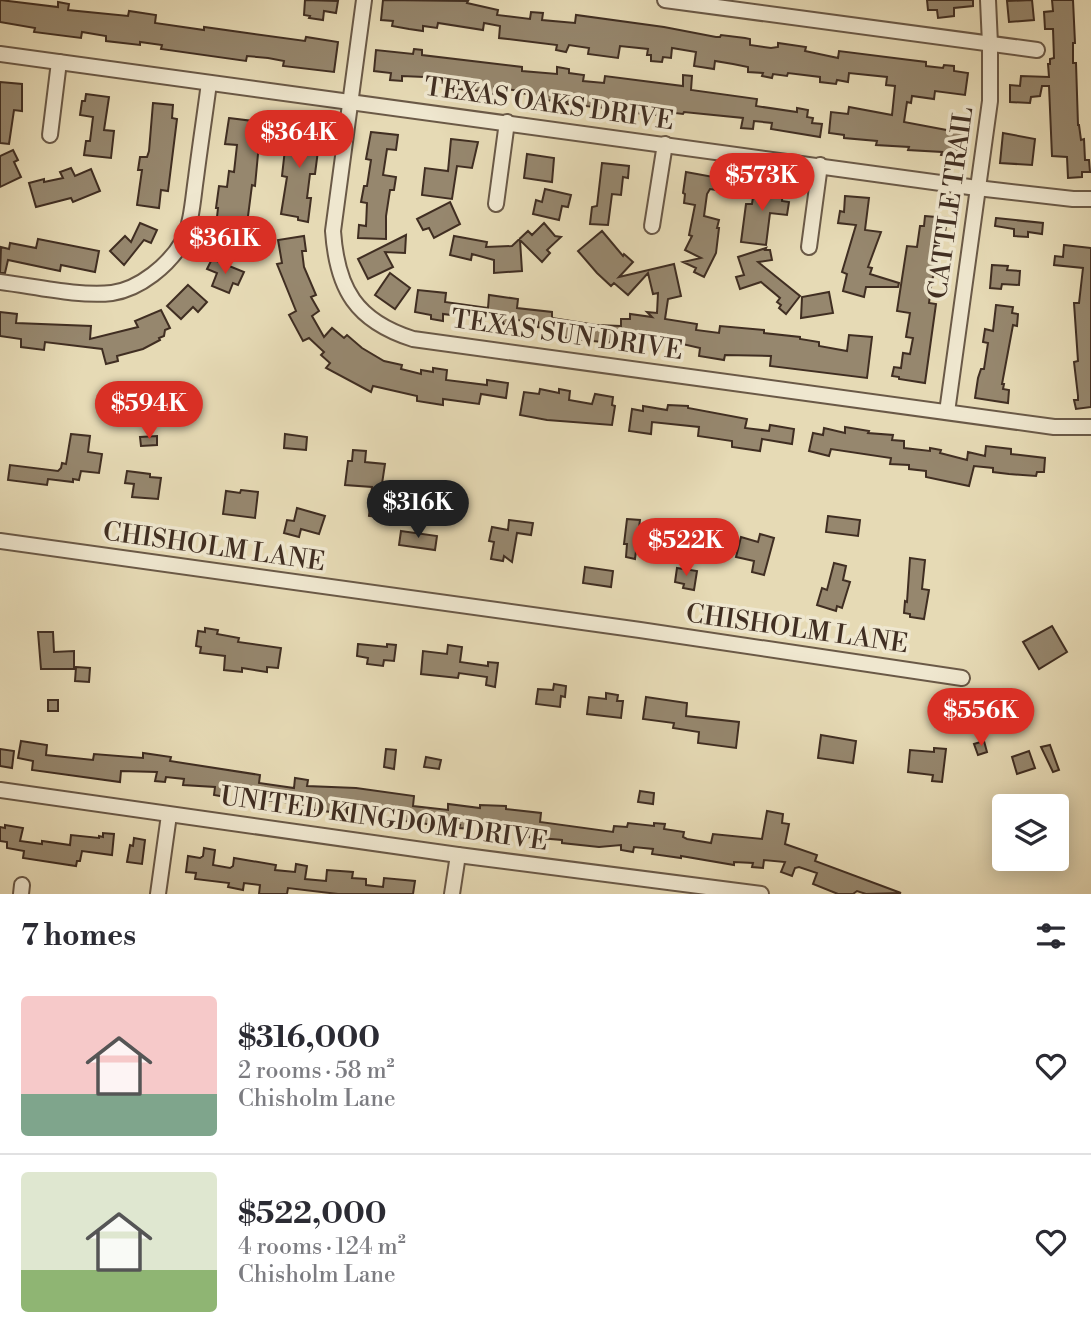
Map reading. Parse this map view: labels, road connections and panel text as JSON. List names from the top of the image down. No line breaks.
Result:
{"streets":{"street":["TEXAS OAKS DRIVE","CATTLE TRAIL","TEXAS SUN DRIVE","CHISHOLM LANE","UNITED KINGDOM DRIVE"]},"crossings":[["TEXAS OAKS DRIVE","CATTLE TRAIL"],["TEXAS OAKS DRIVE","TEXAS SUN DRIVE"],["CATTLE TRAIL","TEXAS SUN DRIVE"]],"page":{"price":["$364K","$573K","$361K","$594K","$316K","$522K","$556K"],"heading":"7 homes","list":[{"name":"$316,000","note":"2 rooms · 58 m² · Chisholm Lane"},{"name":"$522,000","note":"4 rooms · 124 m² · Chisholm Lane"}]}}
